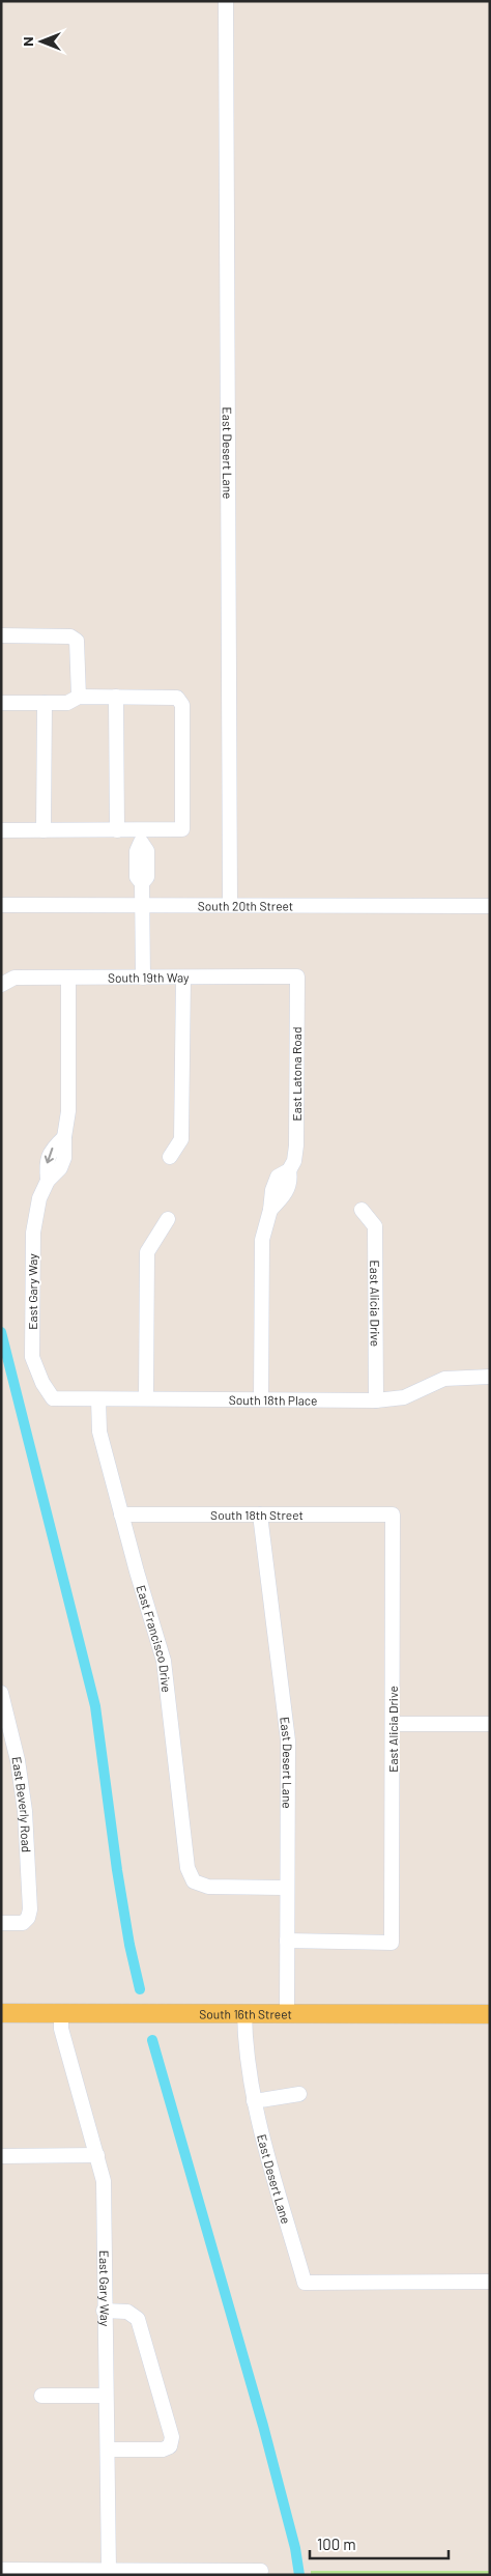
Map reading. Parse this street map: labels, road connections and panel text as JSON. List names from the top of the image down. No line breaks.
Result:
{"streets":{"main road":["South 16th Street"],"street":["East Desert Lane","South 20th Street","South 19th Way","East Latona Road","East Gary Way","East Alicia Drive","South 18th Place","South 18th Street","East Francisco Drive","East Beverly Road"]},"crossings":[["East Desert Lane","South 20th Street"],["East Desert Lane","East Alicia Drive"],["East Desert Lane","South 18th Street"],["East Desert Lane","East Francisco Drive"],["East Desert Lane","South 16th Street"],["South 19th Way","East Latona Road"],["South 19th Way","East Gary Way"],["East Latona Road","South 18th Place"],["East Gary Way","South 18th Place"],["East Gary Way","South 16th Street"],["East Alicia Drive","South 18th Place"],["East Alicia Drive","South 18th Street"],["South 18th Place","East Francisco Drive"],["South 18th Street","East Francisco Drive"]],"scale_bar":"100 m","north":"left"}
